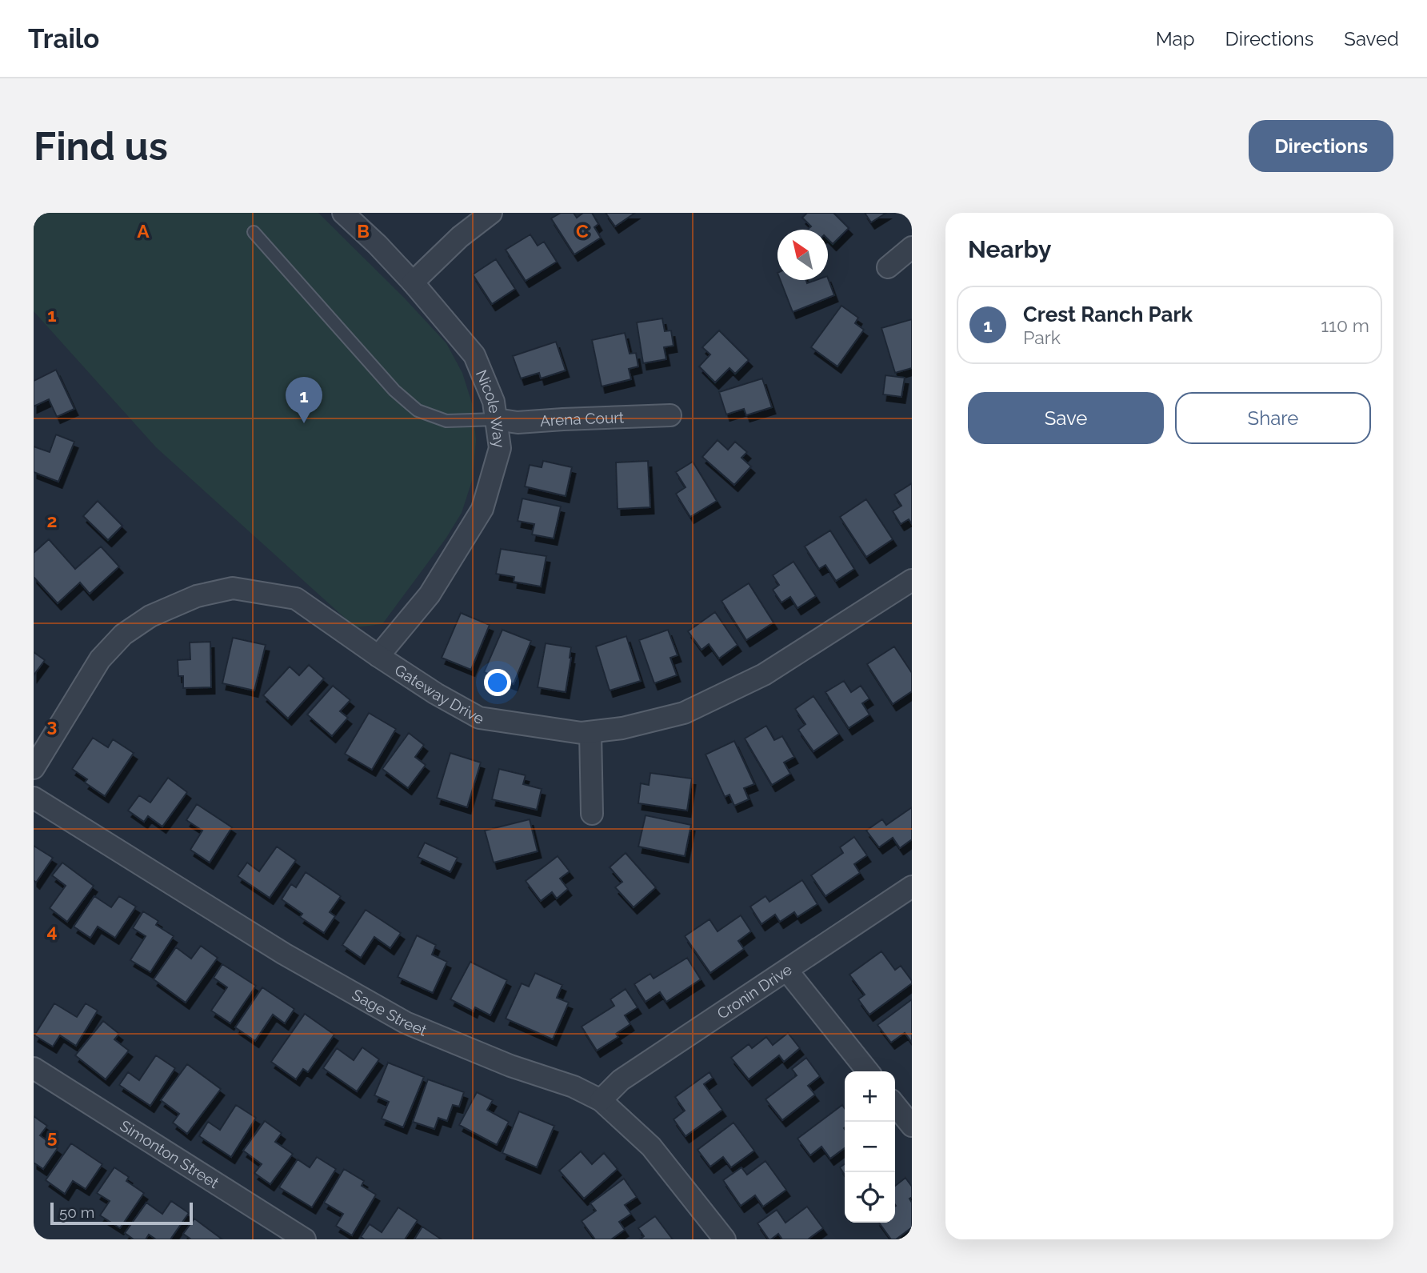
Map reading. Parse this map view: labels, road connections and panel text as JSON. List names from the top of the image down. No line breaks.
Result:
{"streets":{"street":["Nicole Way","Arena Court","Gateway Drive","Cronin Drive","Sage Street","Simonton Street"]},"crossings":[["Nicole Way","Arena Court"],["Nicole Way","Gateway Drive"],["Cronin Drive","Sage Street"]],"scale_bar":"50 m","north":"top left","page":{"header":"Trailo","nav":["Map","Directions","Saved"],"buttons":["Directions",["Save","Share"]],"title":"Find us","heading":"Nearby","list":[{"mark":"1","name":"Crest Ranch Park","note":"Park","value":"110 m"}],"pins":"1","map_buttons":["+","−"],"scale":"50 m"},"grid":{"columns":["A","B","C"],"rows":["1","2","3","4","5"]}}
